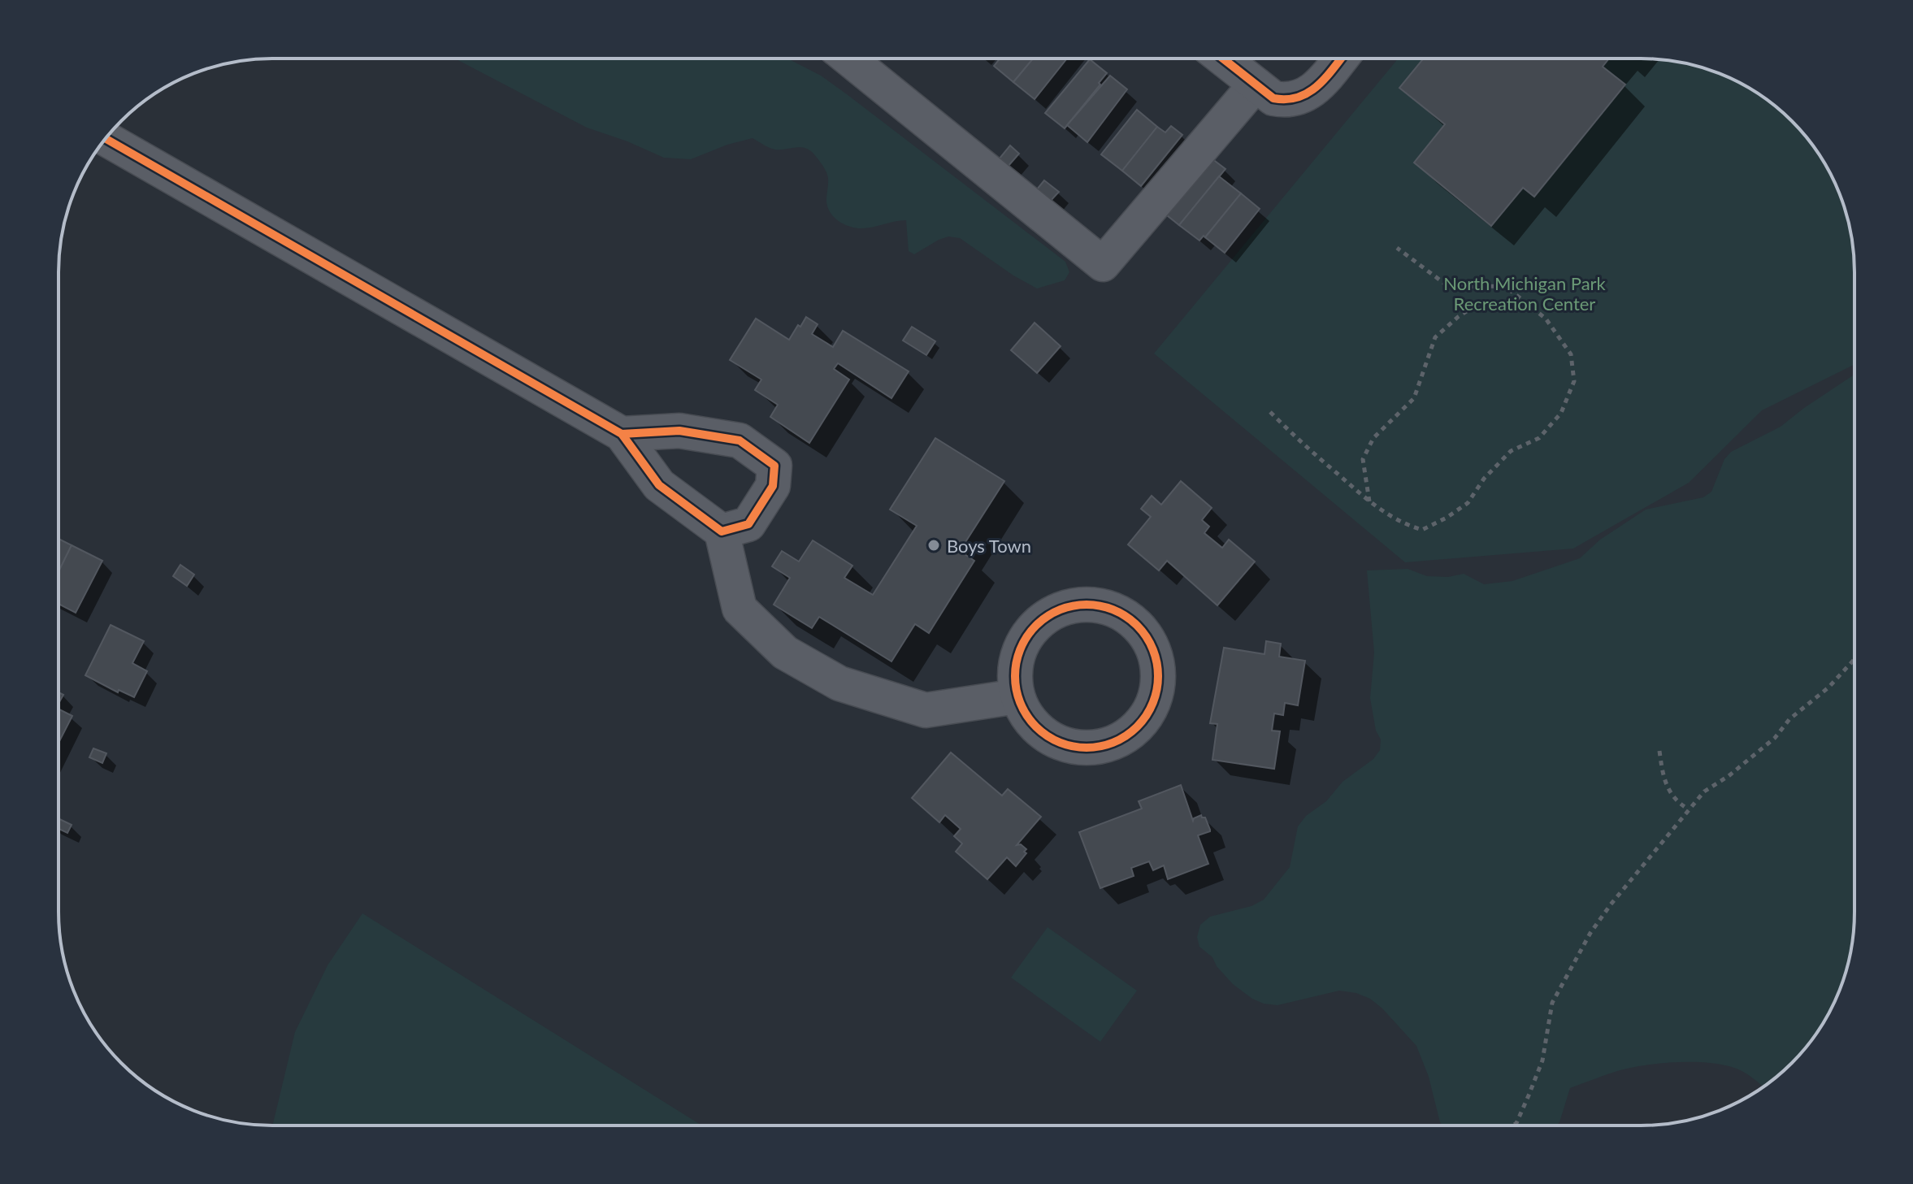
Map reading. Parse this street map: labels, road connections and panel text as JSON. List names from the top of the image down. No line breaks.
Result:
{"parks":["North Michigan Park Recreation Center"],"places":["Boys Town"]}
